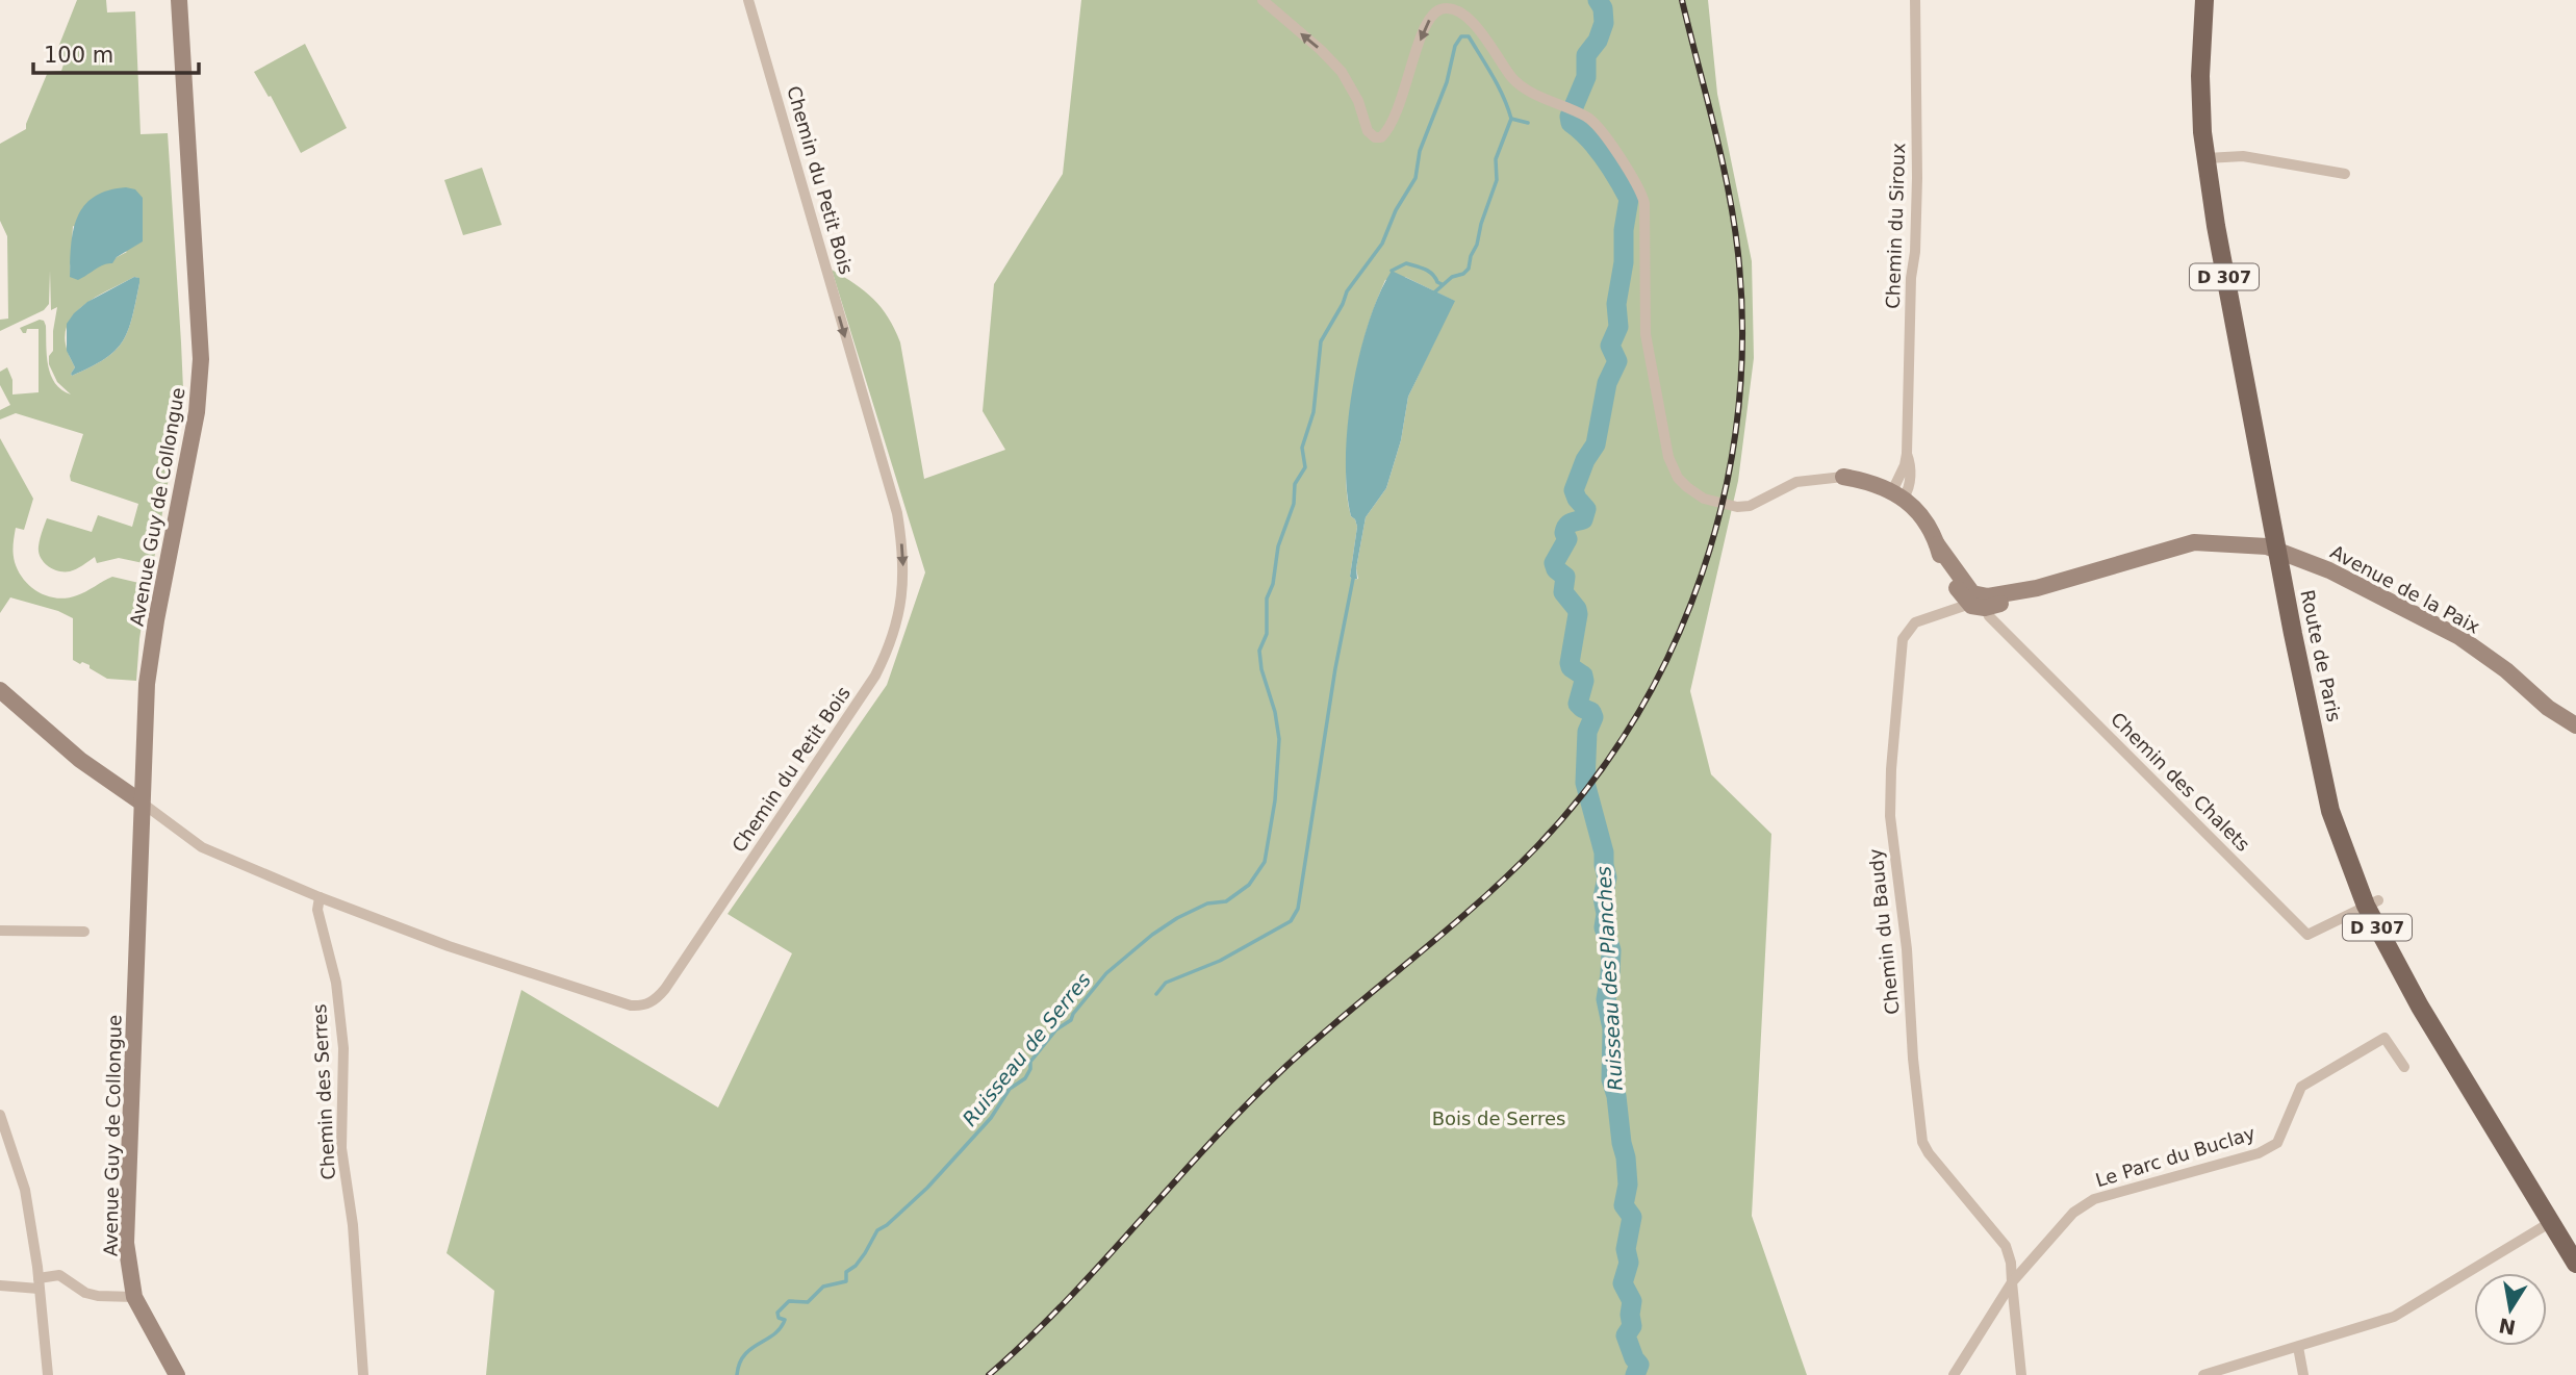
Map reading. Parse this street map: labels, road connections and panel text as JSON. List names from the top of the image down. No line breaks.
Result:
{"streets":{"main road":["D 307","Avenue Guy de Collongue","Avenue de la Paix","Route de Paris"],"street":["Chemin du Petit Bois","Chemin du Siroux","Chemin des Chalets","Chemin du Baudy","Chemin des Serres","Le Parc du Buclay"]},"crossings":[["Chemin du Petit Bois","Avenue Guy de Collongue"],["Chemin du Petit Bois","Chemin des Serres"],["Avenue de la Paix","Route de Paris"],["Avenue de la Paix","Chemin des Chalets"],["Avenue de la Paix","Chemin du Baudy"],["Route de Paris","Chemin des Chalets"],["Chemin des Chalets","Chemin du Baudy"],["Chemin du Baudy","Le Parc du Buclay"]],"water":["Ruisseau des Planches","Ruisseau de Serres"],"parks":["Bois de Serres"],"scale_bar":"100 m","north":"bottom"}
